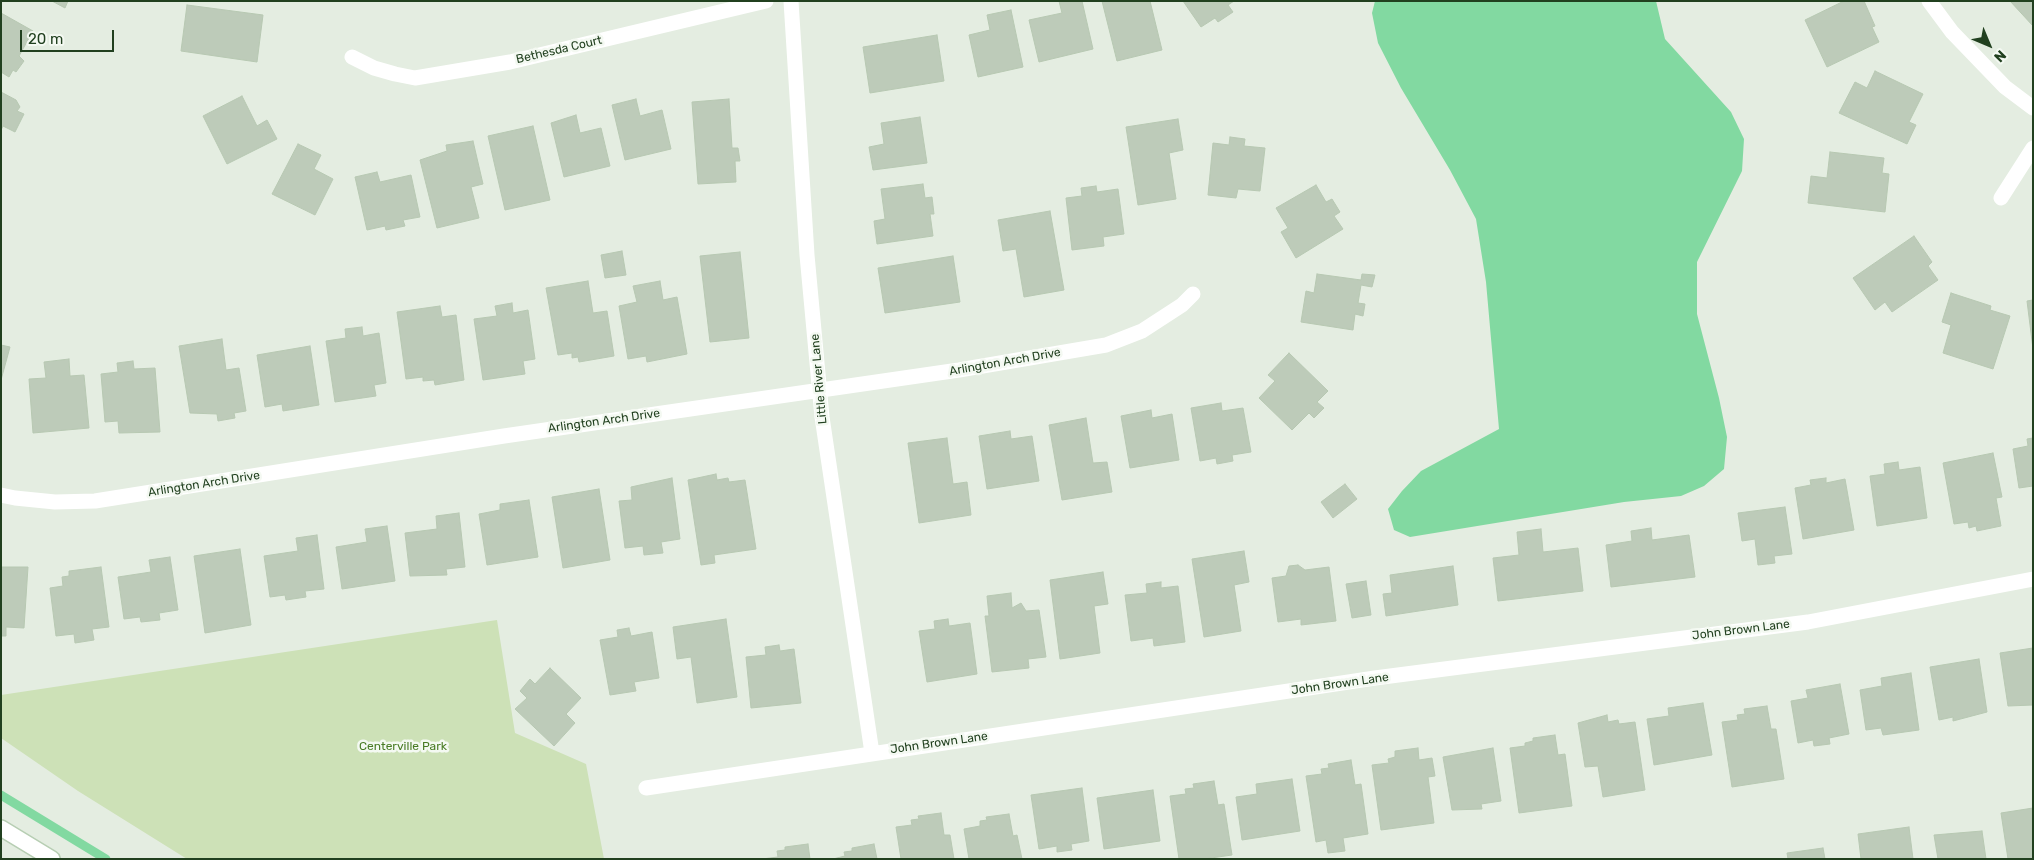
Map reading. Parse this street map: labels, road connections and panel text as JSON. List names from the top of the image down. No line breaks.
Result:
{"streets":{"street":["Bethesda Court","Arlington Arch Drive","Little River Lane","John Brown Lane"]},"crossings":[["Arlington Arch Drive","Little River Lane"],["Little River Lane","John Brown Lane"]],"parks":["Centerville Park"],"scale_bar":"20 m","north":"bottom right"}
